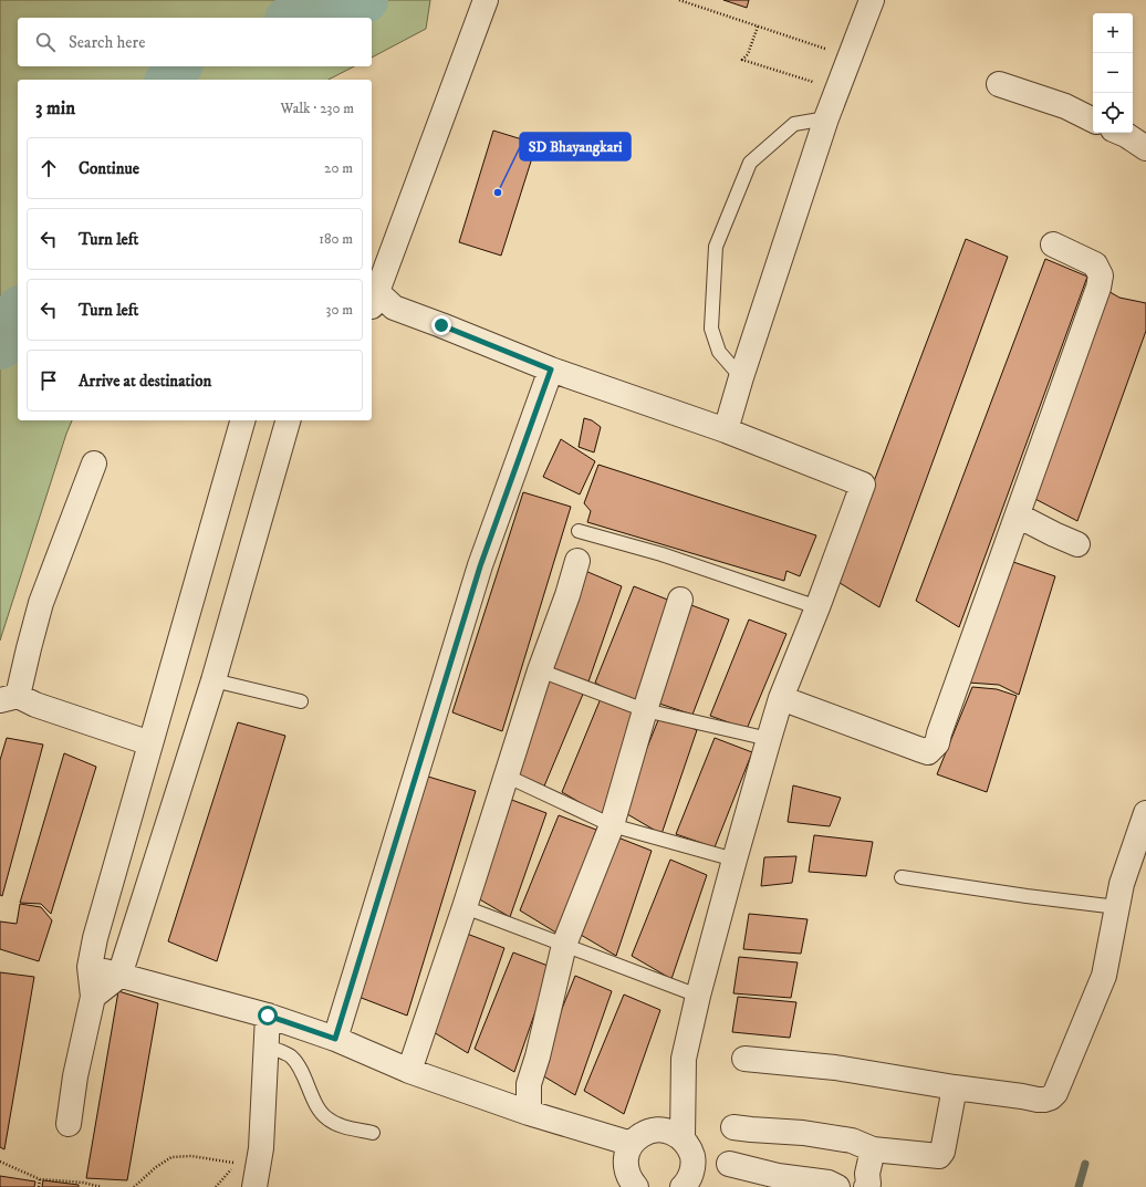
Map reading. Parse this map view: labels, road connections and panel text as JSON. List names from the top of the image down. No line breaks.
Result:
{"places":["SD Bhayangkari"],"page":{"map_buttons":["+","−"],"search":"Search here","heading":["3 min","Walk · 230 m"],"list":[["Continue","20 m"],["Turn left","180 m"],["Turn left","30 m"],"Arrive at destination"]}}
